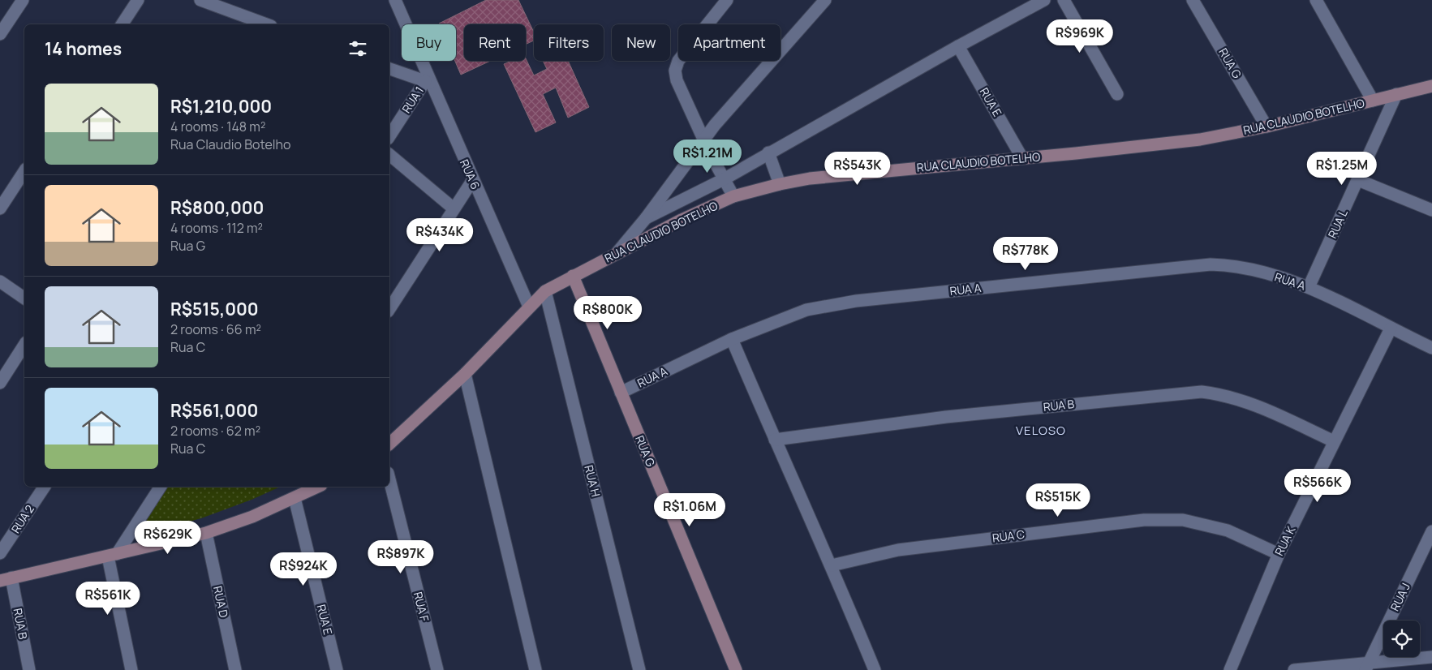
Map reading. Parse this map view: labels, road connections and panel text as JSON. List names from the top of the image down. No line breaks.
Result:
{"streets":{"street":["RUA G","RUA 1","RUA E","RUA CLAUDIO BOTELHO","RUA 6","RUA L","RUA A","RUA B","RUA H","RUA 2","RUA C","RUA K","RUA J","RUA D","RUA F"]},"crossings":[["RUA G","RUA CLAUDIO BOTELHO"],["RUA G","RUA A"],["RUA 1","RUA 6"],["RUA E","RUA CLAUDIO BOTELHO"],["RUA CLAUDIO BOTELHO","RUA 6"],["RUA CLAUDIO BOTELHO","RUA L"],["RUA CLAUDIO BOTELHO","RUA H"],["RUA L","RUA A"],["RUA A","RUA K"],["RUA B","RUA K"],["RUA C","RUA K"]],"districts":["VELOSO"],"page":{"price":["R$969K","R$1.21M","R$543K","R$1.25M","R$434K","R$778K","R$800K","R$566K","R$515K","R$1.06M","R$629K","R$897K","R$924K","R$561K"],"chip":["Buy","Rent","Filters","New","Apartment"],"heading":"14 homes","list":[{"name":"R$1,210,000","note":"4 rooms · 148 m² · Rua Claudio Botelho"},{"name":"R$800,000","note":"4 rooms · 112 m² · Rua G"},{"name":"R$515,000","note":"2 rooms · 66 m² · Rua C"},{"name":"R$561,000","note":"2 rooms · 62 m² · Rua C"}]}}
